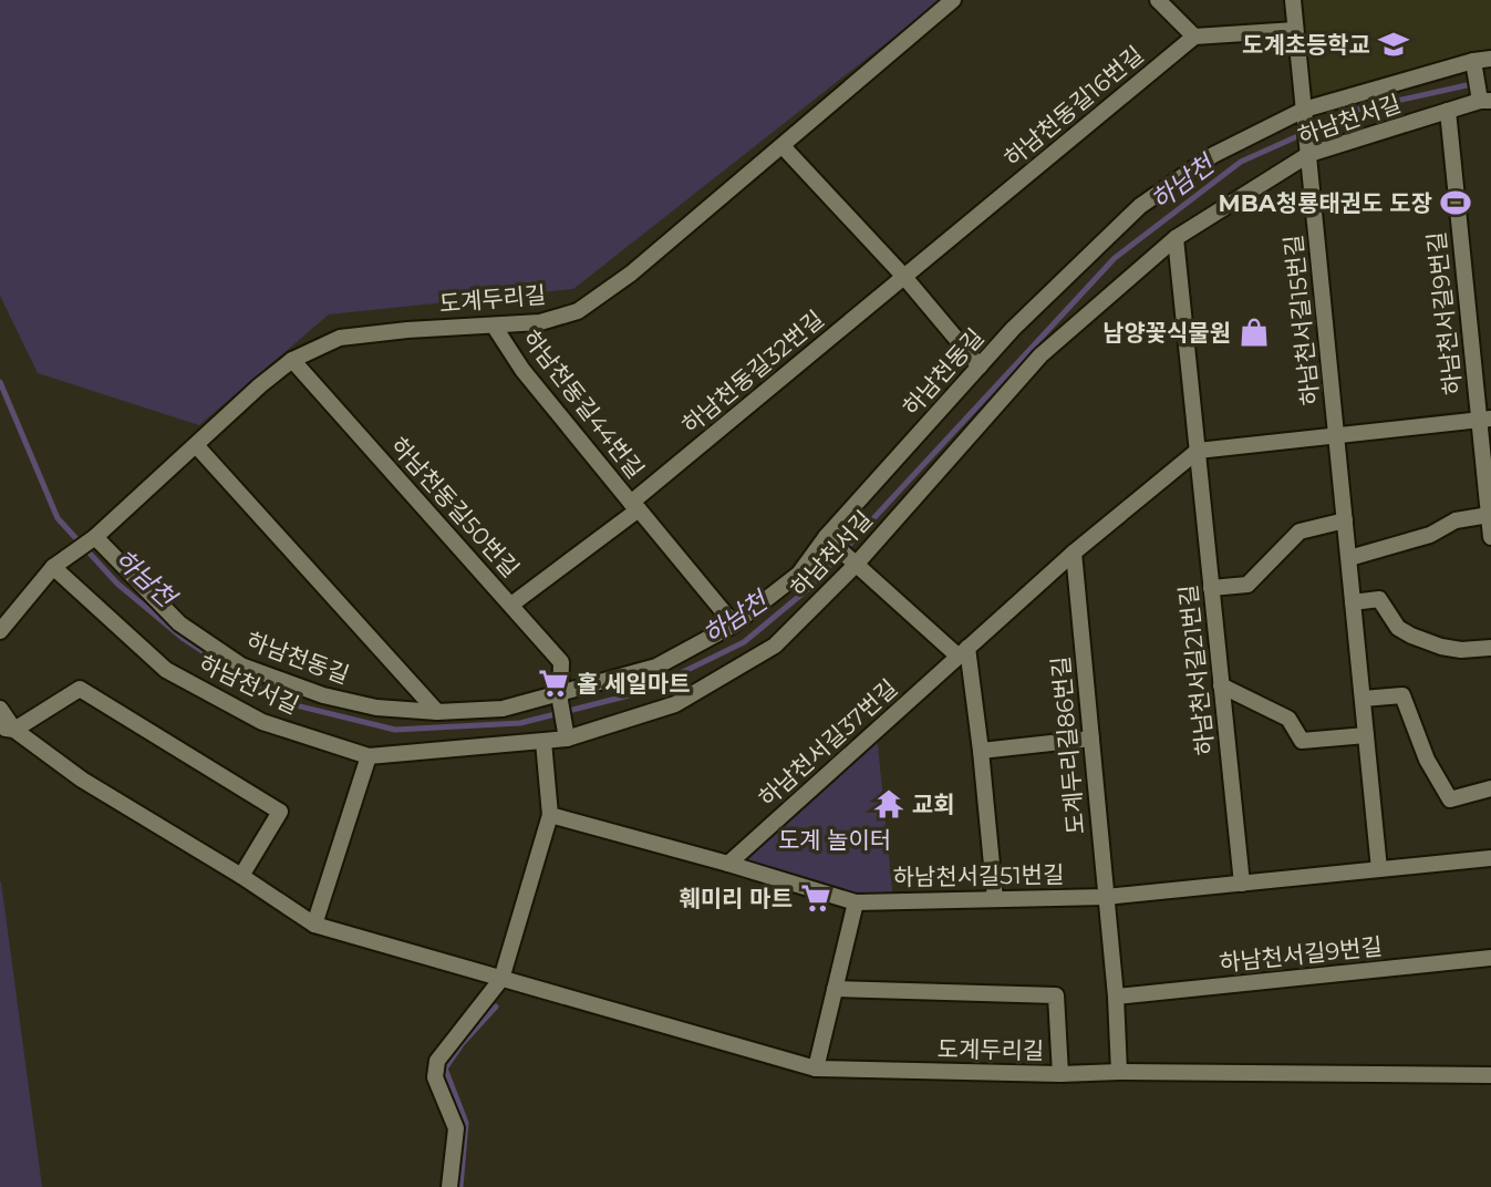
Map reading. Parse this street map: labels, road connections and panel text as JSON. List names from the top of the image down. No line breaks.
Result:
{"streets":{"street":["하남천동길16번길","하남천서길","도계두리길","하남천서길9번길","하남천서길15번길","하남천동길32번길","하남천동길","하남천동길44번길","하남천동길50번길","하남천서길21번길","하남천서길37번길","도계두리길86번길","하남천서길51번길"]},"crossings":[["하남천동길16번길","하남천동길32번길"],["하남천서길","도계두리길"],["하남천서길","하남천서길9번길"],["하남천서길","하남천서길15번길"],["하남천서길","하남천동길50번길"],["하남천서길","하남천서길21번길"],["도계두리길","하남천동길"],["도계두리길","하남천동길44번길"],["도계두리길","하남천동길50번길"],["도계두리길","도계두리길86번길"],["하남천서길9번길","하남천서길15번길"],["하남천서길9번길","도계두리길86번길"],["하남천서길15번길","하남천동길"],["하남천서길15번길","하남천서길21번길"],["하남천서길15번길","하남천서길51번길"],["하남천동길32번길","하남천동길44번길"],["하남천동길","하남천동길44번길"],["하남천동길","하남천동길50번길"],["하남천동길44번길","하남천동길50번길"],["하남천서길21번길","하남천서길51번길"],["하남천서길37번길","하남천서길51번길"],["도계두리길86번길","하남천서길51번길"]],"water":["하남천"],"parks":["도계 놀이터"],"places":{"school or university":["도계초등학교"],"sports":["MBA청룡태권도 도장"],"shop":["남양꽃식물원"],"supermarket":["홀 세일마트","훼미리 마트"],"temple":["교회"]}}
